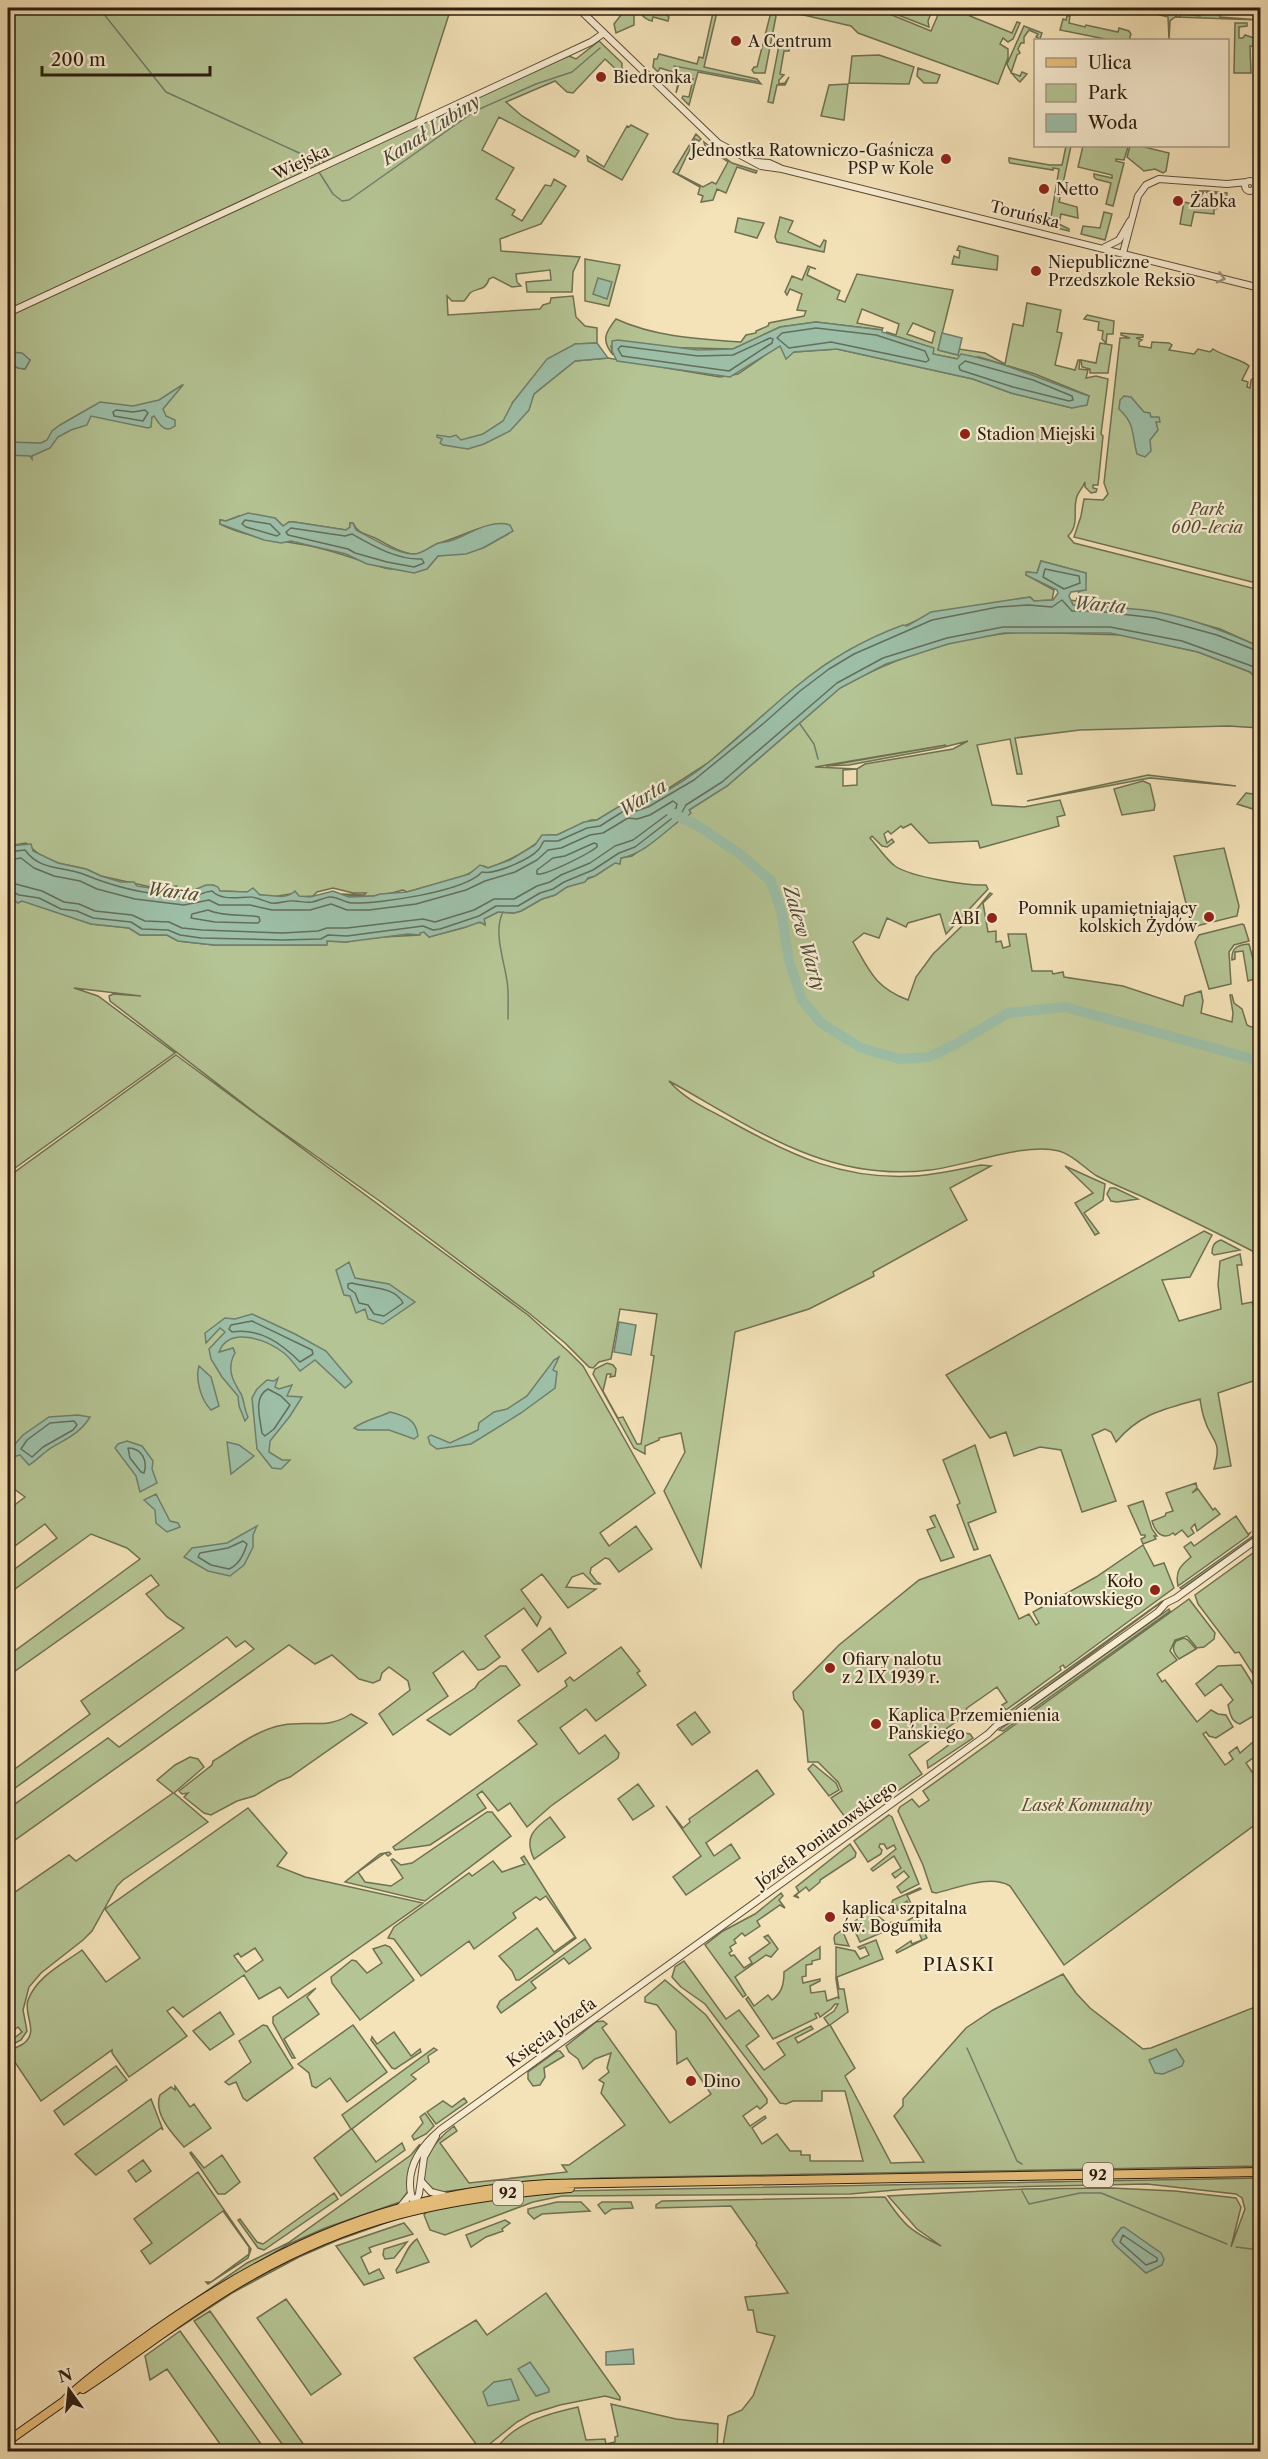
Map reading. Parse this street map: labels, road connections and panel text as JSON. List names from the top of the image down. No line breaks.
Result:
{"streets":{"main road":["92"],"street":["Wiejska","Toruńska","Józefa Poniatowskiego","Księcia Józefa"]},"crossings":[["Wiejska","Toruńska"],["Józefa Poniatowskiego","Księcia Józefa"],["Księcia Józefa","92"]],"districts":["PIASKI"],"water":["Kanał Lubiny","Warta","Zalew Warty"],"parks":["Park 600-lecia","Lasek Komunalny"],"places":["A Centrum","Biedronka","Jednostka Ratowniczo-Gaśnicza PSP w Kole","Netto","Żabka","Niepubliczne Przedszkole Reksio","Stadion Miejski","Pomnik upamiętniający kolskich Żydów","ABI","Koło Poniatowskiego","Ofiary nalotu z 2 IX 1939 r.","Kaplica Przemienienia Pańskiego","kaplica szpitalna św. Bogumiła","Dino"],"legend":["Ulica","Park","Woda"],"scale_bar":"200 m","north":"top"}
